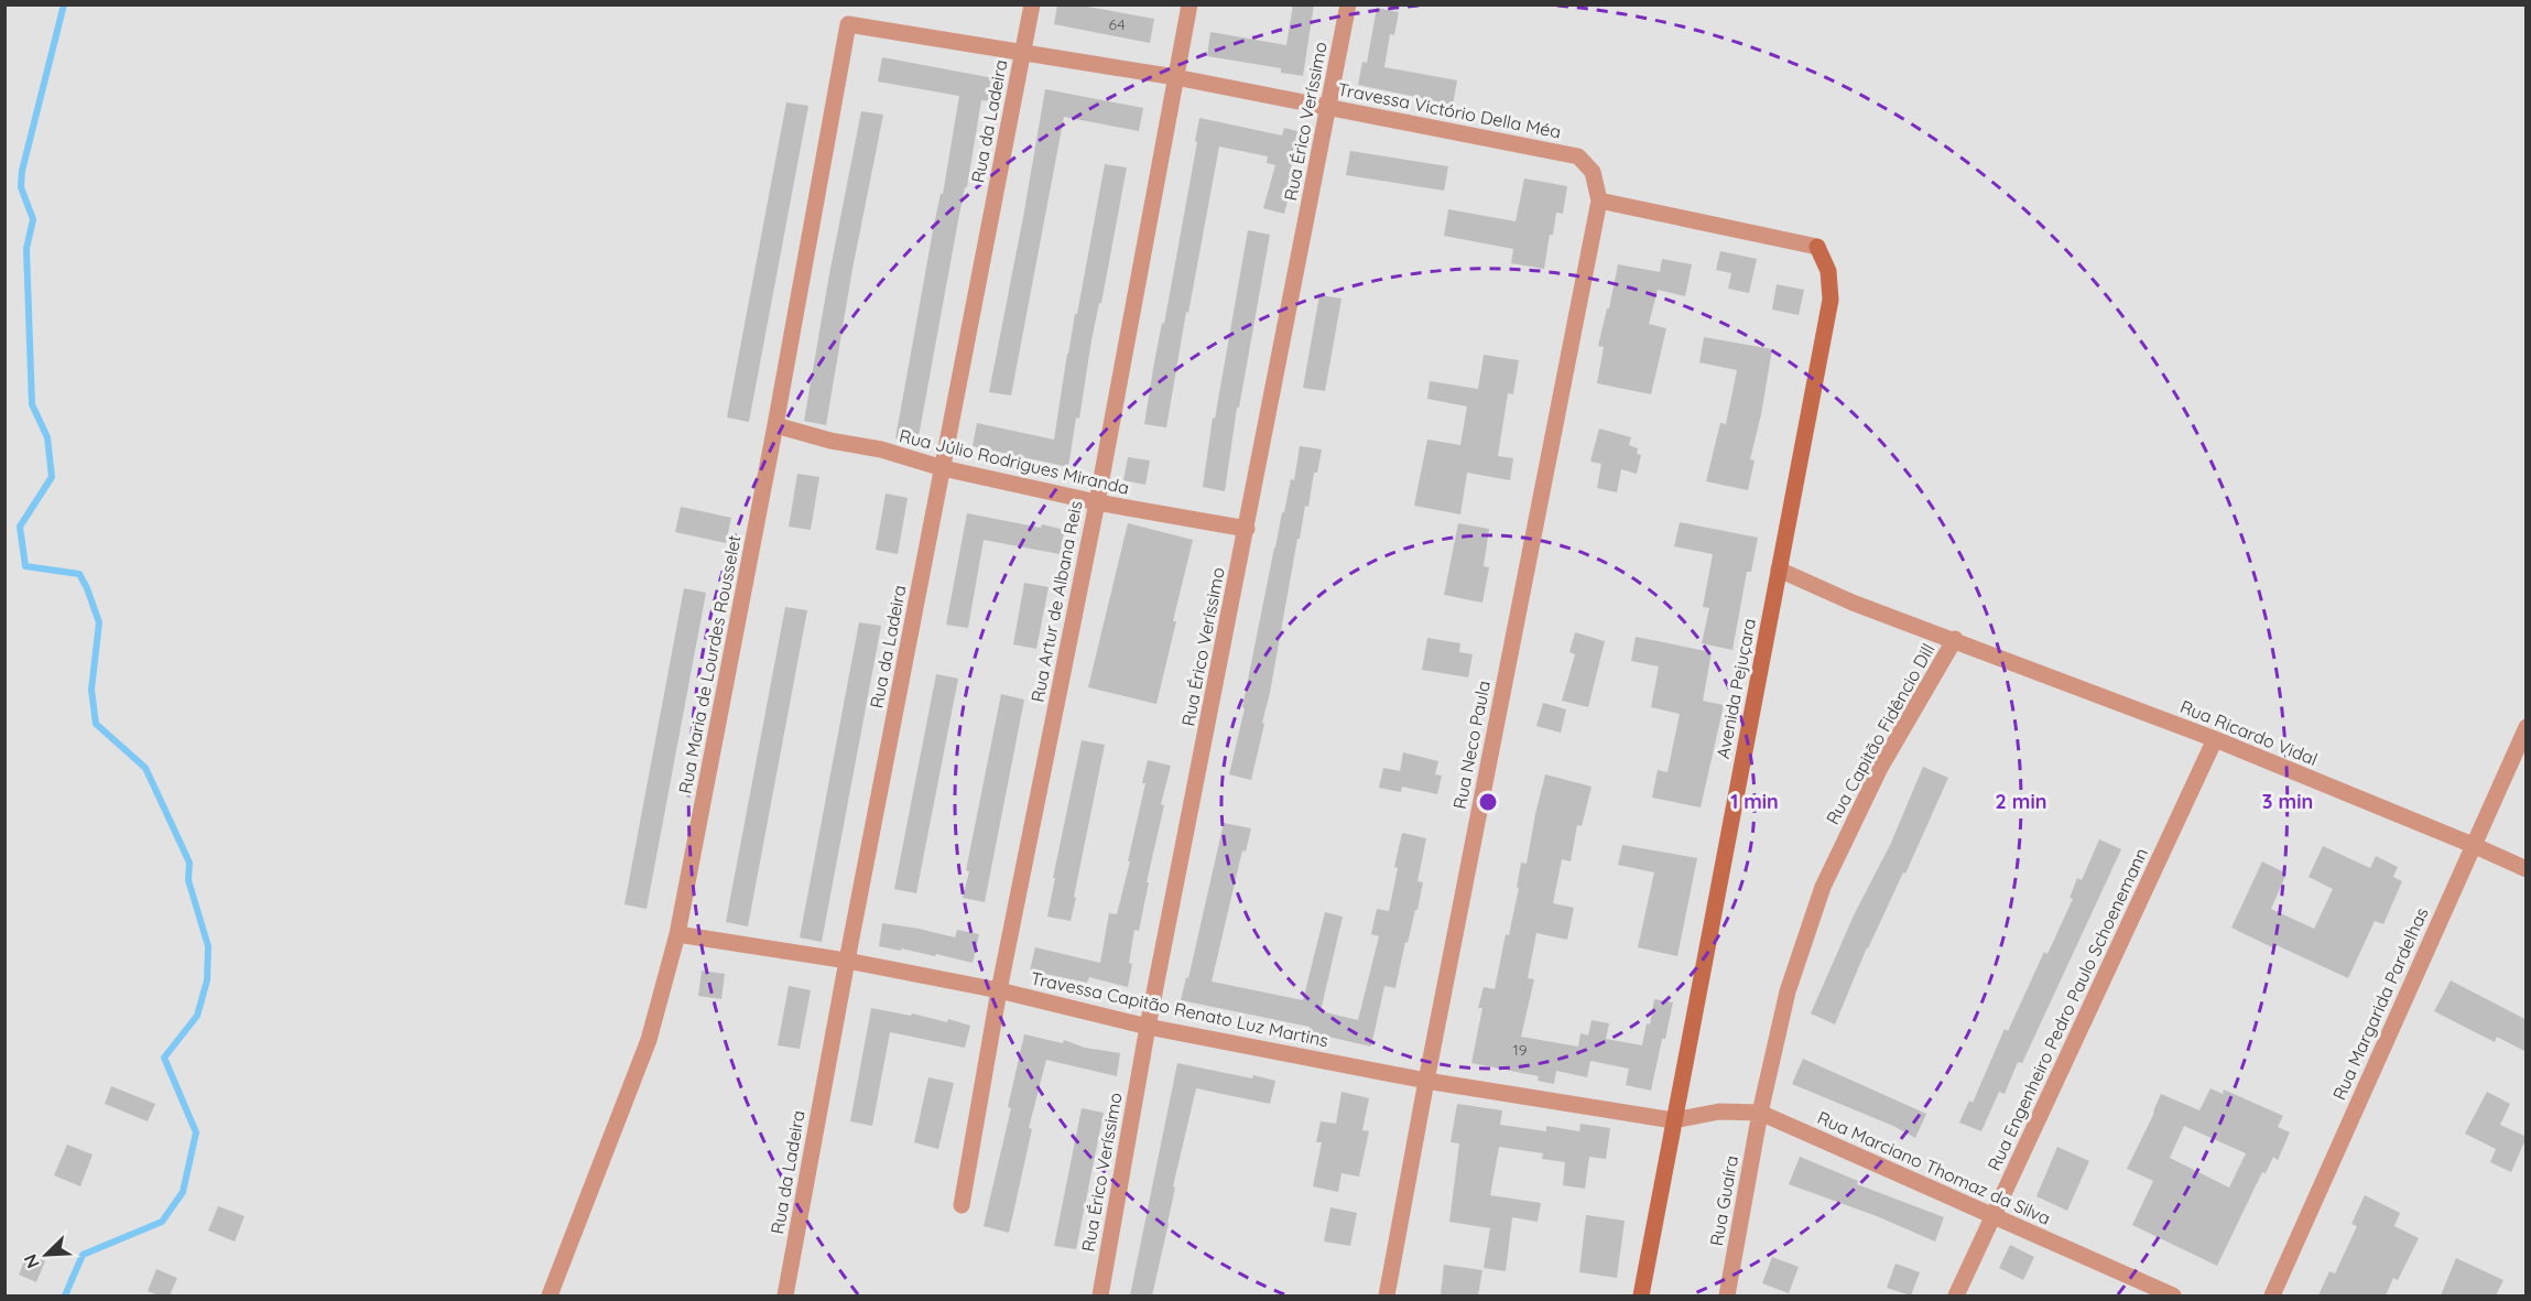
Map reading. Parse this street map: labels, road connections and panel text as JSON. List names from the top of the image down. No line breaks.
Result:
{"streets":{"street":["Travessa Victório Della Méa","Rua da Ladeira","Rua Érico Veríssimo","Rua Júlio Rodrigues Miranda","Rua Artur de Albana Reis","Rua Maria de Lourdes Rousselet","Avenida Pejuçara","Rua Ricardo Vidal","Rua Capitão Fidêncio Dill","Rua Neco Paula","Rua Margarida Pardelhas","Travessa Capitão Renato Luz Martins","Rua Engenheiro Pedro Paulo Schoenemann","Rua Marciano Thomaz da Silva","Rua Guaíra"]},"crossings":[["Travessa Victório Della Méa","Rua da Ladeira"],["Travessa Victório Della Méa","Rua Érico Veríssimo"],["Travessa Victório Della Méa","Rua Artur de Albana Reis"],["Travessa Victório Della Méa","Rua Maria de Lourdes Rousselet"],["Travessa Victório Della Méa","Avenida Pejuçara"],["Travessa Victório Della Méa","Rua Neco Paula"],["Rua da Ladeira","Rua Júlio Rodrigues Miranda"],["Rua da Ladeira","Travessa Capitão Renato Luz Martins"],["Rua Érico Veríssimo","Rua Júlio Rodrigues Miranda"],["Rua Érico Veríssimo","Travessa Capitão Renato Luz Martins"],["Rua Júlio Rodrigues Miranda","Rua Artur de Albana Reis"],["Rua Júlio Rodrigues Miranda","Rua Maria de Lourdes Rousselet"],["Rua Artur de Albana Reis","Travessa Capitão Renato Luz Martins"],["Rua Maria de Lourdes Rousselet","Travessa Capitão Renato Luz Martins"],["Avenida Pejuçara","Rua Ricardo Vidal"],["Avenida Pejuçara","Rua Neco Paula"],["Avenida Pejuçara","Travessa Capitão Renato Luz Martins"],["Avenida Pejuçara","Rua Marciano Thomaz da Silva"],["Rua Ricardo Vidal","Rua Capitão Fidêncio Dill"],["Rua Ricardo Vidal","Rua Margarida Pardelhas"],["Rua Ricardo Vidal","Rua Engenheiro Pedro Paulo Schoenemann"],["Rua Capitão Fidêncio Dill","Rua Marciano Thomaz da Silva"],["Rua Capitão Fidêncio Dill","Rua Guaíra"],["Rua Neco Paula","Travessa Capitão Renato Luz Martins"],["Travessa Capitão Renato Luz Martins","Rua Marciano Thomaz da Silva"],["Rua Engenheiro Pedro Paulo Schoenemann","Rua Marciano Thomaz da Silva"],["Rua Marciano Thomaz da Silva","Rua Guaíra"]],"house_numbers":["64","19"],"north":"bottom left","rings":["1 min","2 min","3 min"]}
